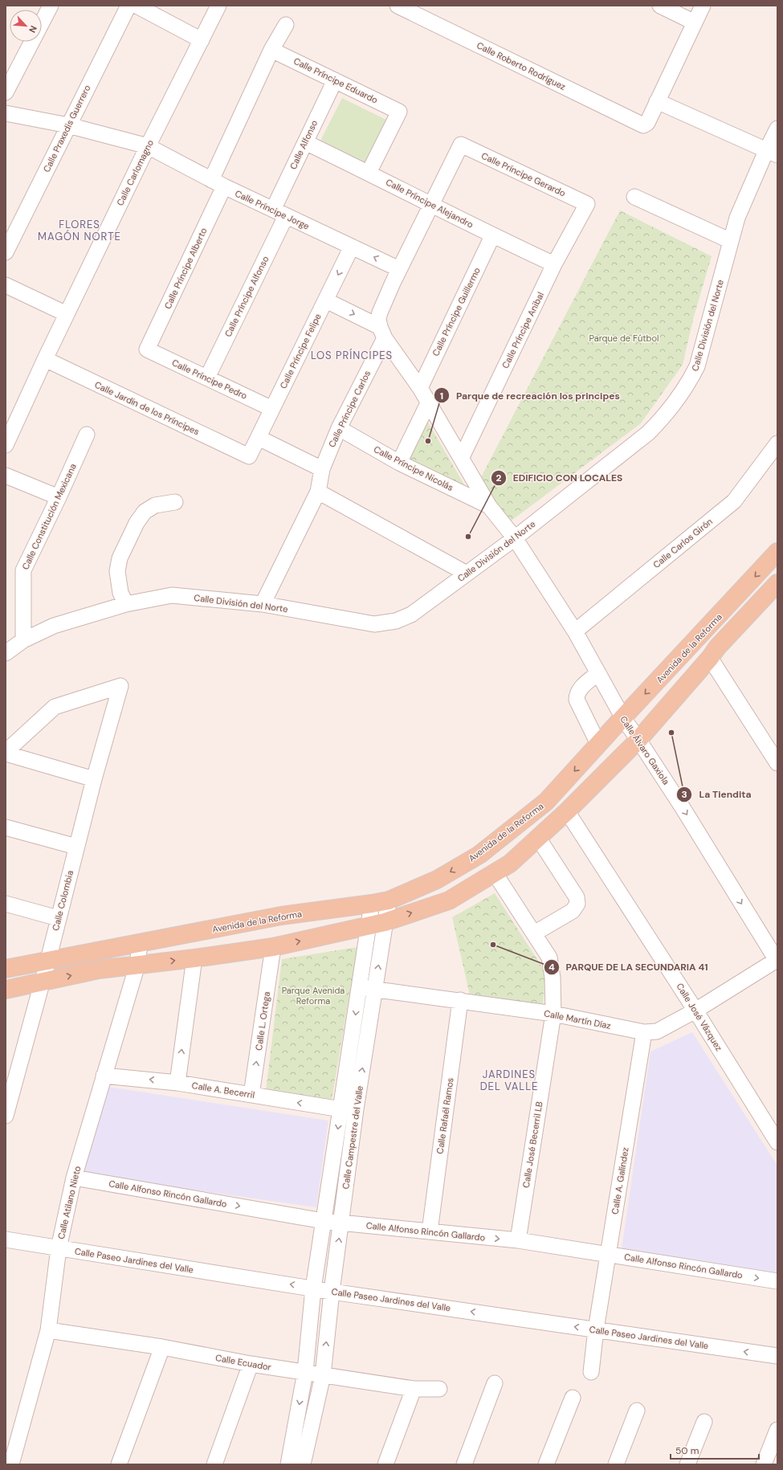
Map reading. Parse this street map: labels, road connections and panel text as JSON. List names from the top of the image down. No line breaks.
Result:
{"streets":{"main road":["Avenida de la Reforma"],"street":["Calle Roberto Rodríguez","Calle Príncipe Eduardo","Calle Praxedis Guerrero","Calle Alfonso","Calle Carlomagno","Calle Príncipe Gerardo","Calle Príncipe Alejandro","Calle Príncipe Jorge","Calle Príncipe Alberto","Calle Príncipe Alfonso","Calle Príncipe Guillermo","Calle División del Norte","Calle Príncipe Anibal","Calle Príncipe Felipe","Calle Príncipe Pedro","Calle Jardín de los Príncipes","Calle Príncipe Carlos","Calle Príncipe Nicolás","Calle Constitución Mexicana","Calle Carlos Girón","Calle Álvaro Gaxiola","Calle Colombia","Calle José Vázquez","Calle Martín Díaz","Calle L. Ortega","Calle A. Becerril","Calle Rafaél Ramos","Calle Campestre del Valle","Calle José Becerril LB","Calle A. Galíndez","Calle Alfonso Rincón Gallardo","Calle Atilano Nieto","Calle Paseo Jardines del Valle","Calle Ecuador"]},"crossings":[["Calle Príncipe Eduardo","Calle Alfonso"],["Calle Príncipe Eduardo","Calle Príncipe Alejandro"],["Calle Príncipe Eduardo","Calle Príncipe Alberto"],["Calle Praxedis Guerrero","Calle Príncipe Jorge"],["Calle Alfonso","Calle Príncipe Alejandro"],["Calle Alfonso","Calle Príncipe Jorge"],["Calle Alfonso","Calle Príncipe Alfonso"],["Calle Carlomagno","Calle Príncipe Jorge"],["Calle Carlomagno","Calle Jardín de los Príncipes"],["Calle Príncipe Gerardo","Calle Príncipe Anibal"],["Calle Príncipe Gerardo","Calle Príncipe Carlos"],["Calle Príncipe Alejandro","Calle Príncipe Guillermo"],["Calle Príncipe Alejandro","Calle Príncipe Anibal"],["Calle Príncipe Alejandro","Calle Príncipe Carlos"],["Calle Príncipe Jorge","Calle Príncipe Alberto"],["Calle Príncipe Jorge","Calle Príncipe Alfonso"],["Calle Príncipe Jorge","Calle Príncipe Felipe"],["Calle Príncipe Jorge","Calle Príncipe Carlos"],["Calle Príncipe Alberto","Calle Príncipe Pedro"],["Calle Príncipe Alfonso","Calle Príncipe Pedro"],["Calle División del Norte","Calle Príncipe Carlos"],["Calle División del Norte","Calle Constitución Mexicana"],["Calle División del Norte","Calle Álvaro Gaxiola"],["Calle Príncipe Felipe","Calle Príncipe Pedro"],["Calle Príncipe Felipe","Calle Jardín de los Príncipes"],["Calle Príncipe Carlos","Calle Príncipe Nicolás"],["Calle Carlos Girón","Calle Álvaro Gaxiola"],["Avenida de la Reforma","Calle Álvaro Gaxiola"],["Avenida de la Reforma","Calle Colombia"],["Avenida de la Reforma","Calle Campestre del Valle"],["Avenida de la Reforma","Calle Atilano Nieto"],["Calle Álvaro Gaxiola","Calle Martín Díaz"],["Calle José Vázquez","Calle Martín Díaz"],["Calle Martín Díaz","Calle Rafaél Ramos"],["Calle Martín Díaz","Calle Campestre del Valle"],["Calle Martín Díaz","Calle José Becerril LB"],["Calle Martín Díaz","Calle A. Galíndez"],["Calle L. Ortega","Calle A. Becerril"],["Calle A. Becerril","Calle Campestre del Valle"],["Calle A. Becerril","Calle Atilano Nieto"],["Calle Rafaél Ramos","Calle Alfonso Rincón Gallardo"],["Calle Campestre del Valle","Calle Alfonso Rincón Gallardo"],["Calle Campestre del Valle","Calle Paseo Jardines del Valle"],["Calle Campestre del Valle","Calle Ecuador"],["Calle José Becerril LB","Calle Alfonso Rincón Gallardo"],["Calle A. Galíndez","Calle Alfonso Rincón Gallardo"],["Calle A. Galíndez","Calle Paseo Jardines del Valle"],["Calle Alfonso Rincón Gallardo","Calle Atilano Nieto"],["Calle Atilano Nieto","Calle Paseo Jardines del Valle"],["Calle Atilano Nieto","Calle Ecuador"]],"one_way":["Calle A. Becerril","Calle Alfonso Rincón Gallardo","Calle Paseo Jardines del Valle"],"districts":["FLORES MAGÓN NORTE","LOS PRÍNCIPES","JARDINES DEL VALLE"],"parks":["Parque de Fútbol","Parque Avenida Reforma"],"places":["Parque de recreación los principes","EDIFICIO CON LOCALES","La Tiendita","PARQUE DE LA SECUNDARIA 41"],"scale_bar":"50 m","north":"bottom right"}
